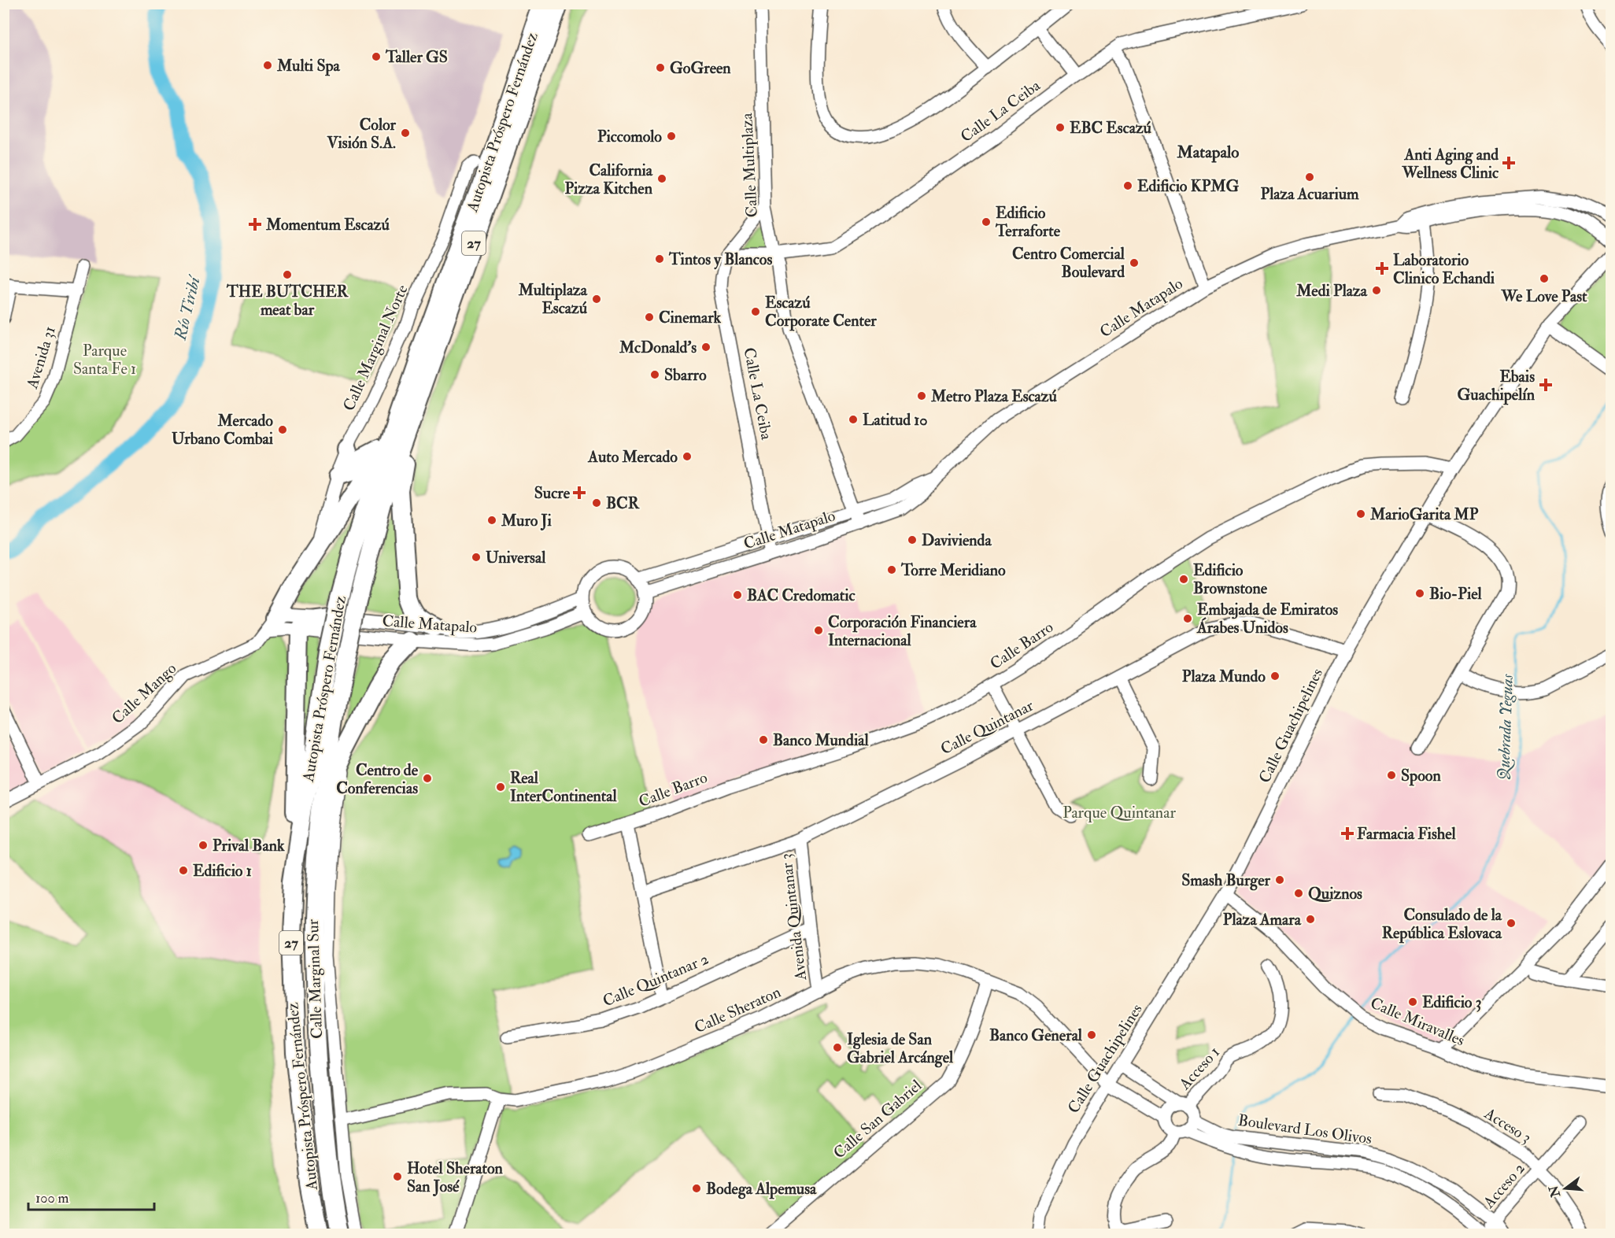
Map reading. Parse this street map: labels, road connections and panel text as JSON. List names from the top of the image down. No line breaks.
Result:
{"streets":{"highway":["Autopista Próspero Fernández","27"],"street":["Calle La Ceiba","Calle Multiplaza","Calle Matapalo","Calle Marginal Norte","Avenida 31","Calle Barro","Calle Mango","Calle Guachipelines","Calle Quintanar","Avenida Quintanar 3","Calle Marginal Sur","Calle Quintanar 2","Calle Sheraton","Calle Miravalles","Acceso 1","Calle San Gabriel","Acceso 3","Boulevard Los Olivos","Acceso 2"]},"crossings":[["Calle La Ceiba","Calle Multiplaza"],["Calle La Ceiba","Calle Matapalo"],["Calle Multiplaza","Calle Matapalo"],["Calle Matapalo","Calle Mango"],["Calle Barro","Calle Guachipelines"],["Calle Guachipelines","Calle Quintanar"],["Calle Guachipelines","Calle Sheraton"],["Calle Guachipelines","Calle Miravalles"],["Calle Quintanar","Avenida Quintanar 3"],["Avenida Quintanar 3","Calle Quintanar 2"],["Avenida Quintanar 3","Calle Sheraton"],["Calle Marginal Sur","Calle Sheraton"],["Calle Sheraton","Calle San Gabriel"],["Acceso 1","Boulevard Los Olivos"],["Acceso 3","Acceso 2"],["Boulevard Los Olivos","Acceso 2"]],"districts":["Matapalo"],"water":["Río Tiribí","Quebrada Yeguas"],"parks":["Parque Santa Fe 1","Parque Quintanar"],"places":{"other":["Taller GS","Multi Spa","GoGreen","EBC Escazú","Color Visión S.A.","Piccomolo","Plaza Acuarium","California Pizza Kitchen","Edificio KPMG","Edificio Terraforte","Tintos y Blancos","Centro Comercial Boulevard","THE BUTCHER meat bar","We Love Past","Medi Plaza","Multiplaza Escazú","Escazú Corporate Center","Cinemark","McDonald's","Sbarro","Metro Plaza Escazú","Latitud 10","Mercado Urbano Combai","Auto Mercado","BCR","MarioGarita MP","Muro Ji","Davivienda","Universal","Torre Meridiano","Edificio Brownstone","Bio-Piel","BAC Credomatic","Embajada de Emiratos Árabes Unidos","Corporación Financiera Internacional","Plaza Mundo","Banco Mundial","Spoon","Centro de Conferencias","Real InterContinental","Prival Bank","Edificio 1","Smash Burger","Quiznos","Plaza Amara","Consulado de la República Eslovaca","Edificio 3","Banco General","Iglesia de San Gabriel Arcángel","Hotel Sheraton San José","Bodega Alpemusa"],"health":["Anti Aging and Wellness Clinic","Momentum Escazú","Laboratorio Clinico Echandi","Ebais Guachipelín","Sucre","Farmacia Fishel"]},"scale_bar":"100 m","north":"left"}
